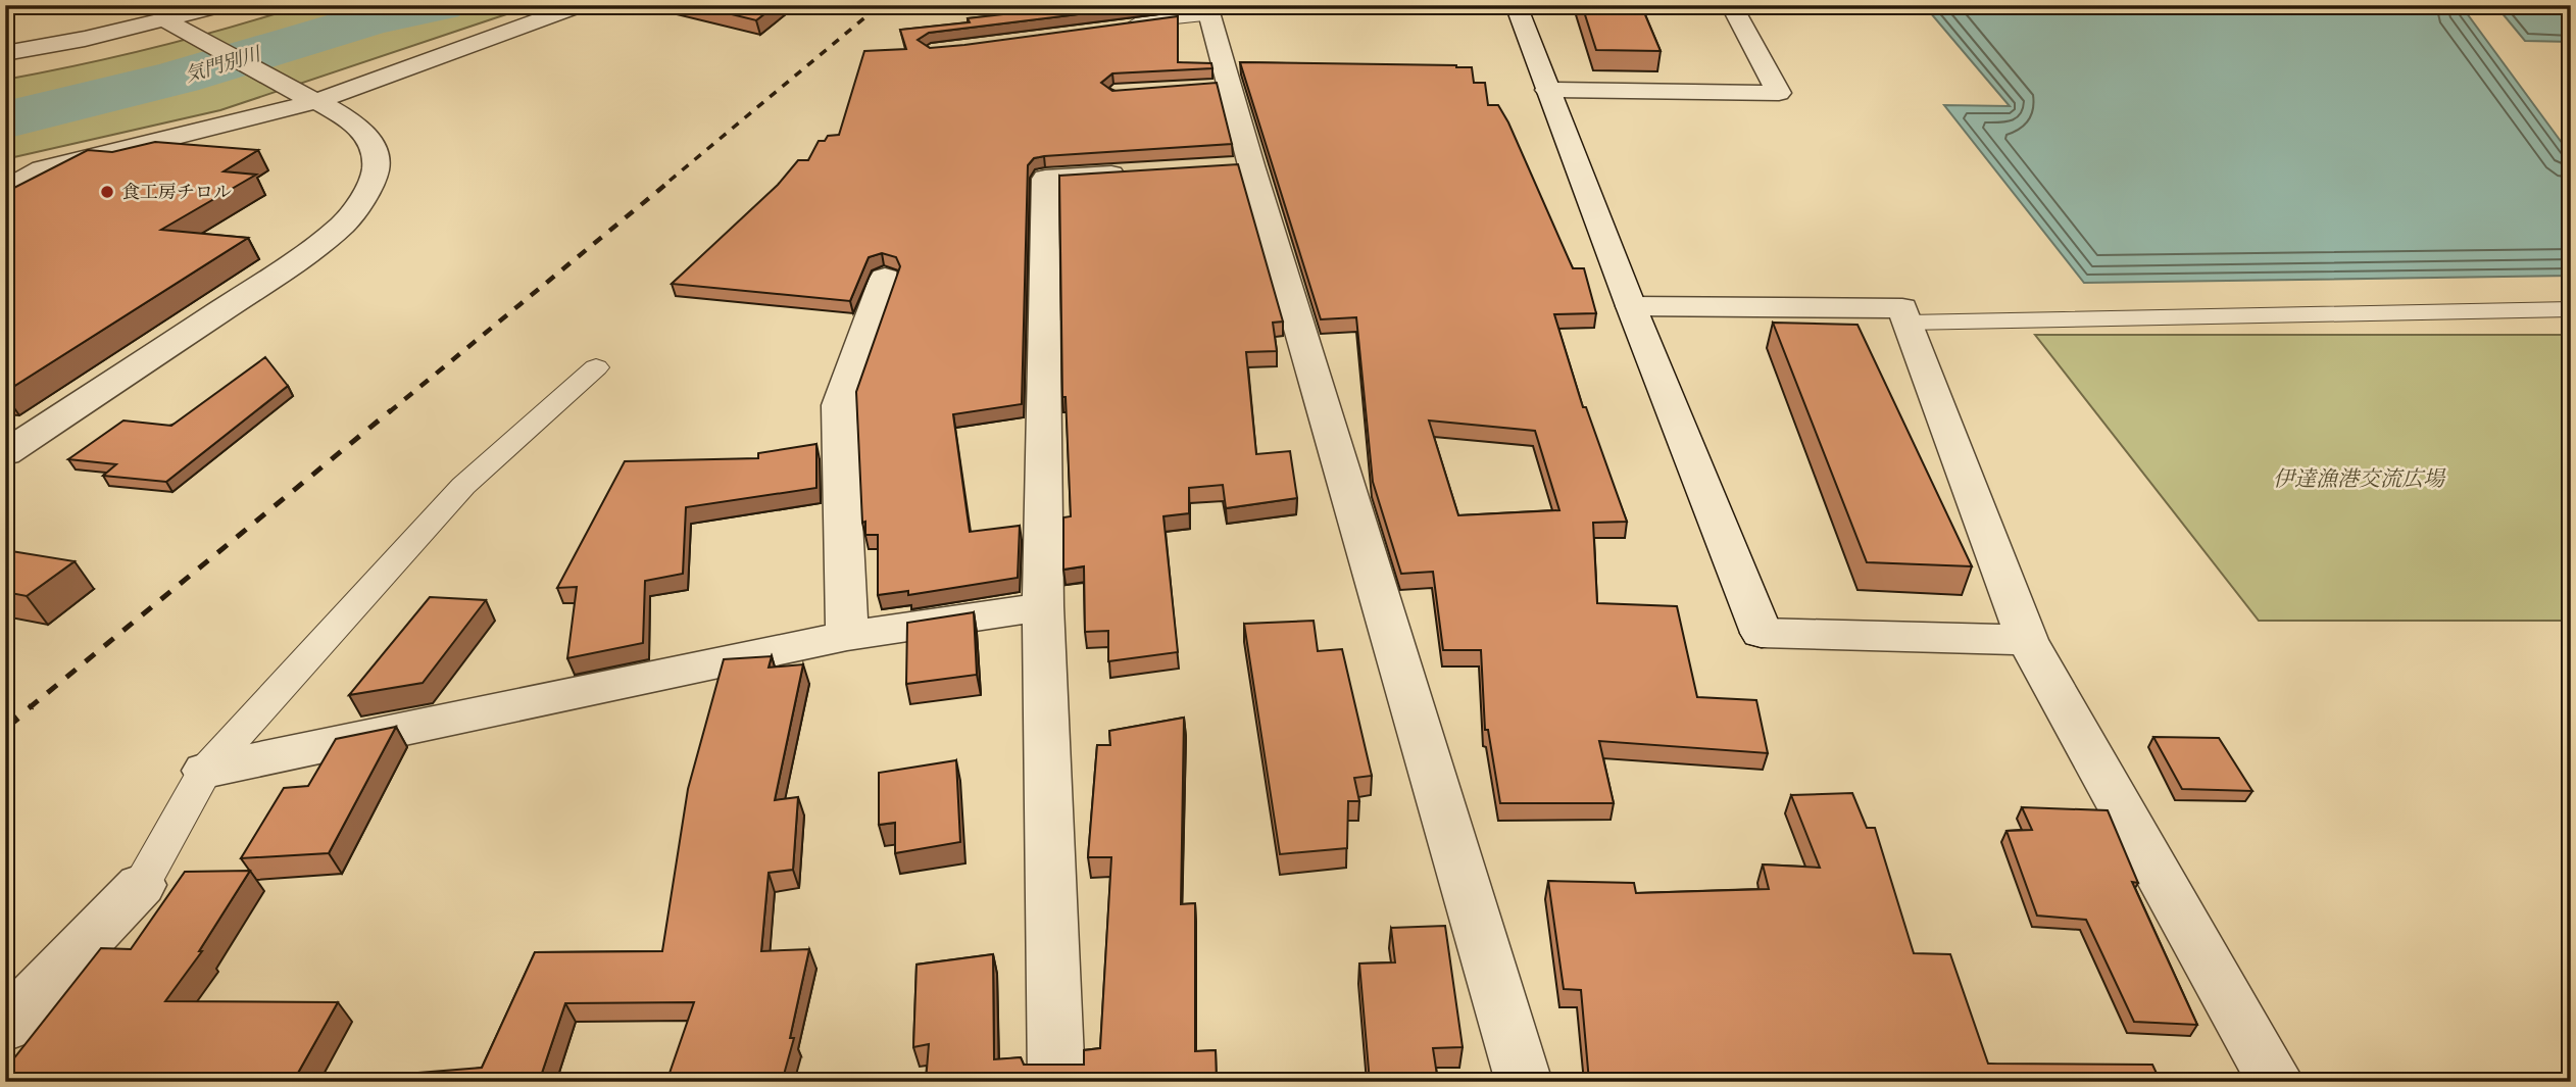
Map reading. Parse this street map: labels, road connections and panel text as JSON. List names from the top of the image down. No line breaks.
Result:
{"water":["気門別川"],"parks":["伊達漁港交流広場"],"places":["食工房チロル"]}
